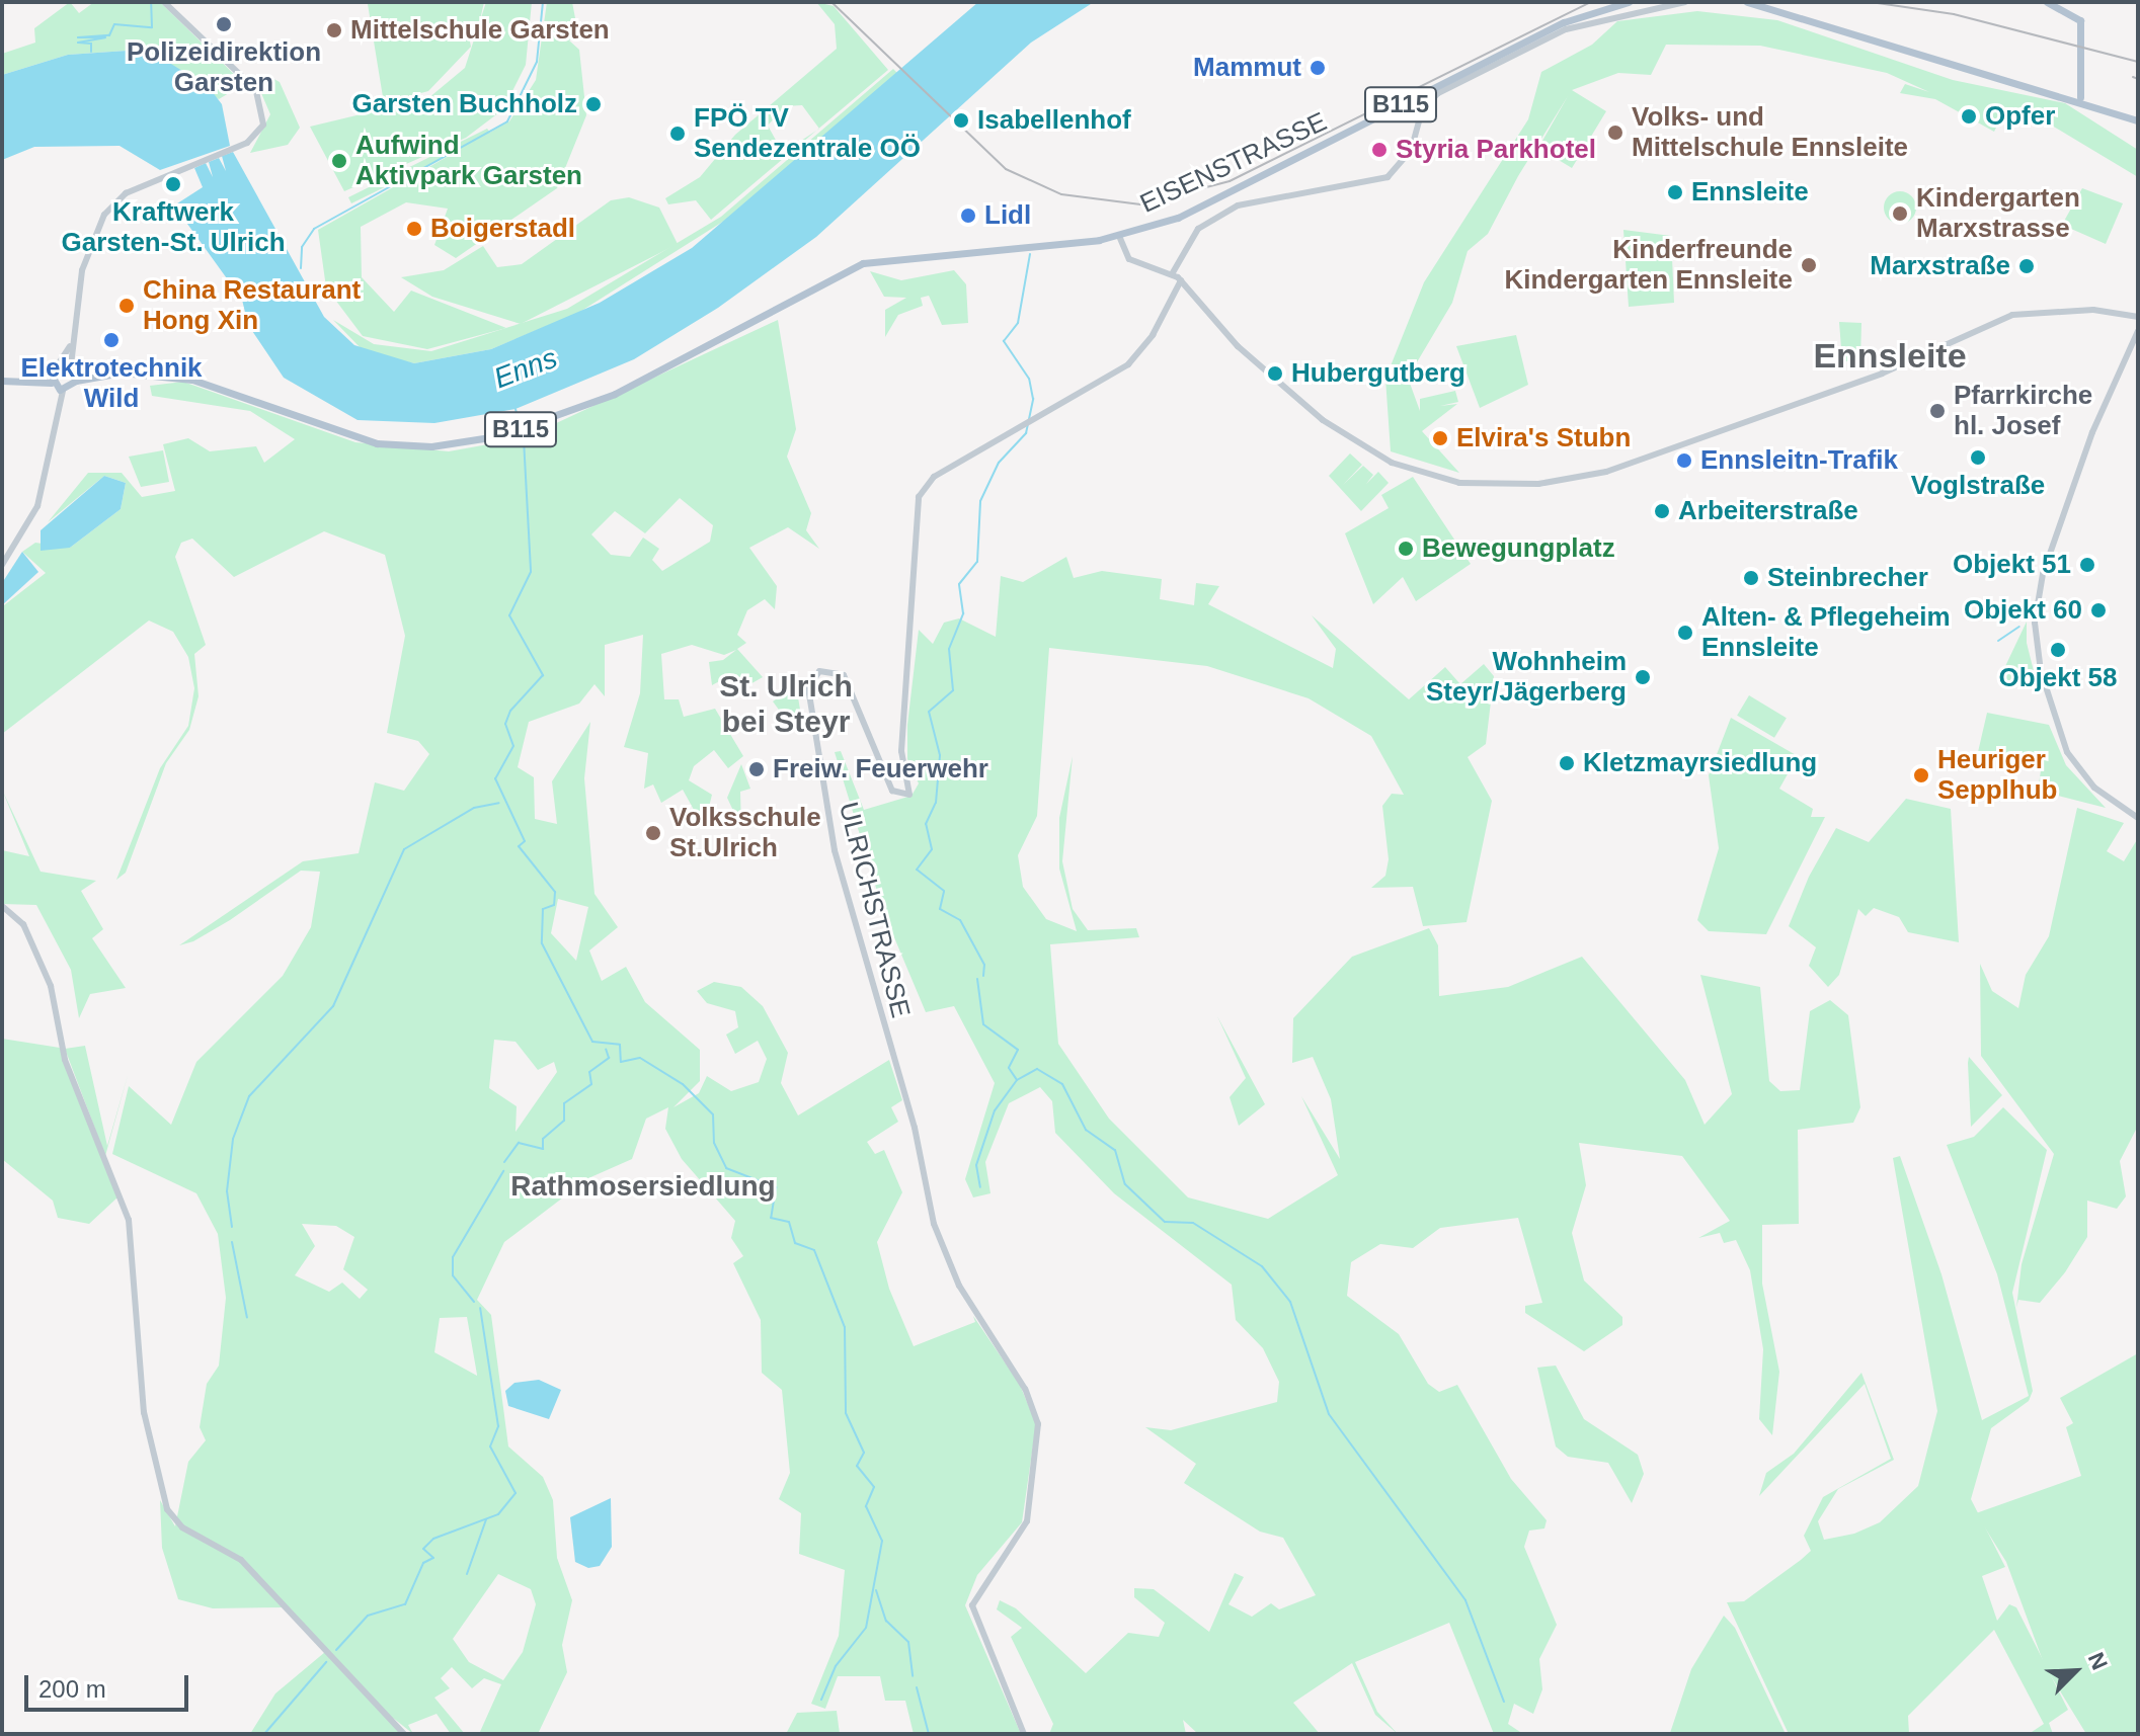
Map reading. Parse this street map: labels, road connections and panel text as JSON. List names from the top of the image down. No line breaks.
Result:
{"streets":{"main road":["B115","EISENSTRASSE"],"street":["ULRICHSTRASSE"]},"crossings":[["B115","EISENSTRASSE"]],"districts":["Ennsleite","St. Ulrich bei Steyr","Rathmosersiedlung"],"water":["Enns"],"places":["Polizeidirektion Garsten","Mittelschule Garsten","Mammut","Garsten Buchholz","Opfer","Isabellenhof","Volks- und Mittelschule Ennsleite","FPÖ TV Sendezentrale OÖ","Styria Parkhotel","Aufwind Aktivpark Garsten","Kraftwerk Garsten-St. Ulrich","Ennsleite","Kindergarten Marxstrasse","Lidl","Boigerstadl","Kinderfreunde Kindergarten Ennsleite","Marxstraße","China Restaurant Hong Xin","Elektrotechnik Wild","Hubergutberg","Pfarrkirche hl. Josef","Elvira's Stubn","Voglstraße","Ennsleitn-Trafik","Arbeiterstraße","Bewegungplatz","Objekt 51","Steinbrecher","Objekt 60","Alten- & Pflegeheim Ennsleite","Objekt 58","Wohnheim Steyr/Jägerberg","Kletzmayrsiedlung","Freiw. Feuerwehr","Heuriger Sepplhub","Volksschule St.Ulrich"],"scale_bar":"200 m","north":"top right"}
